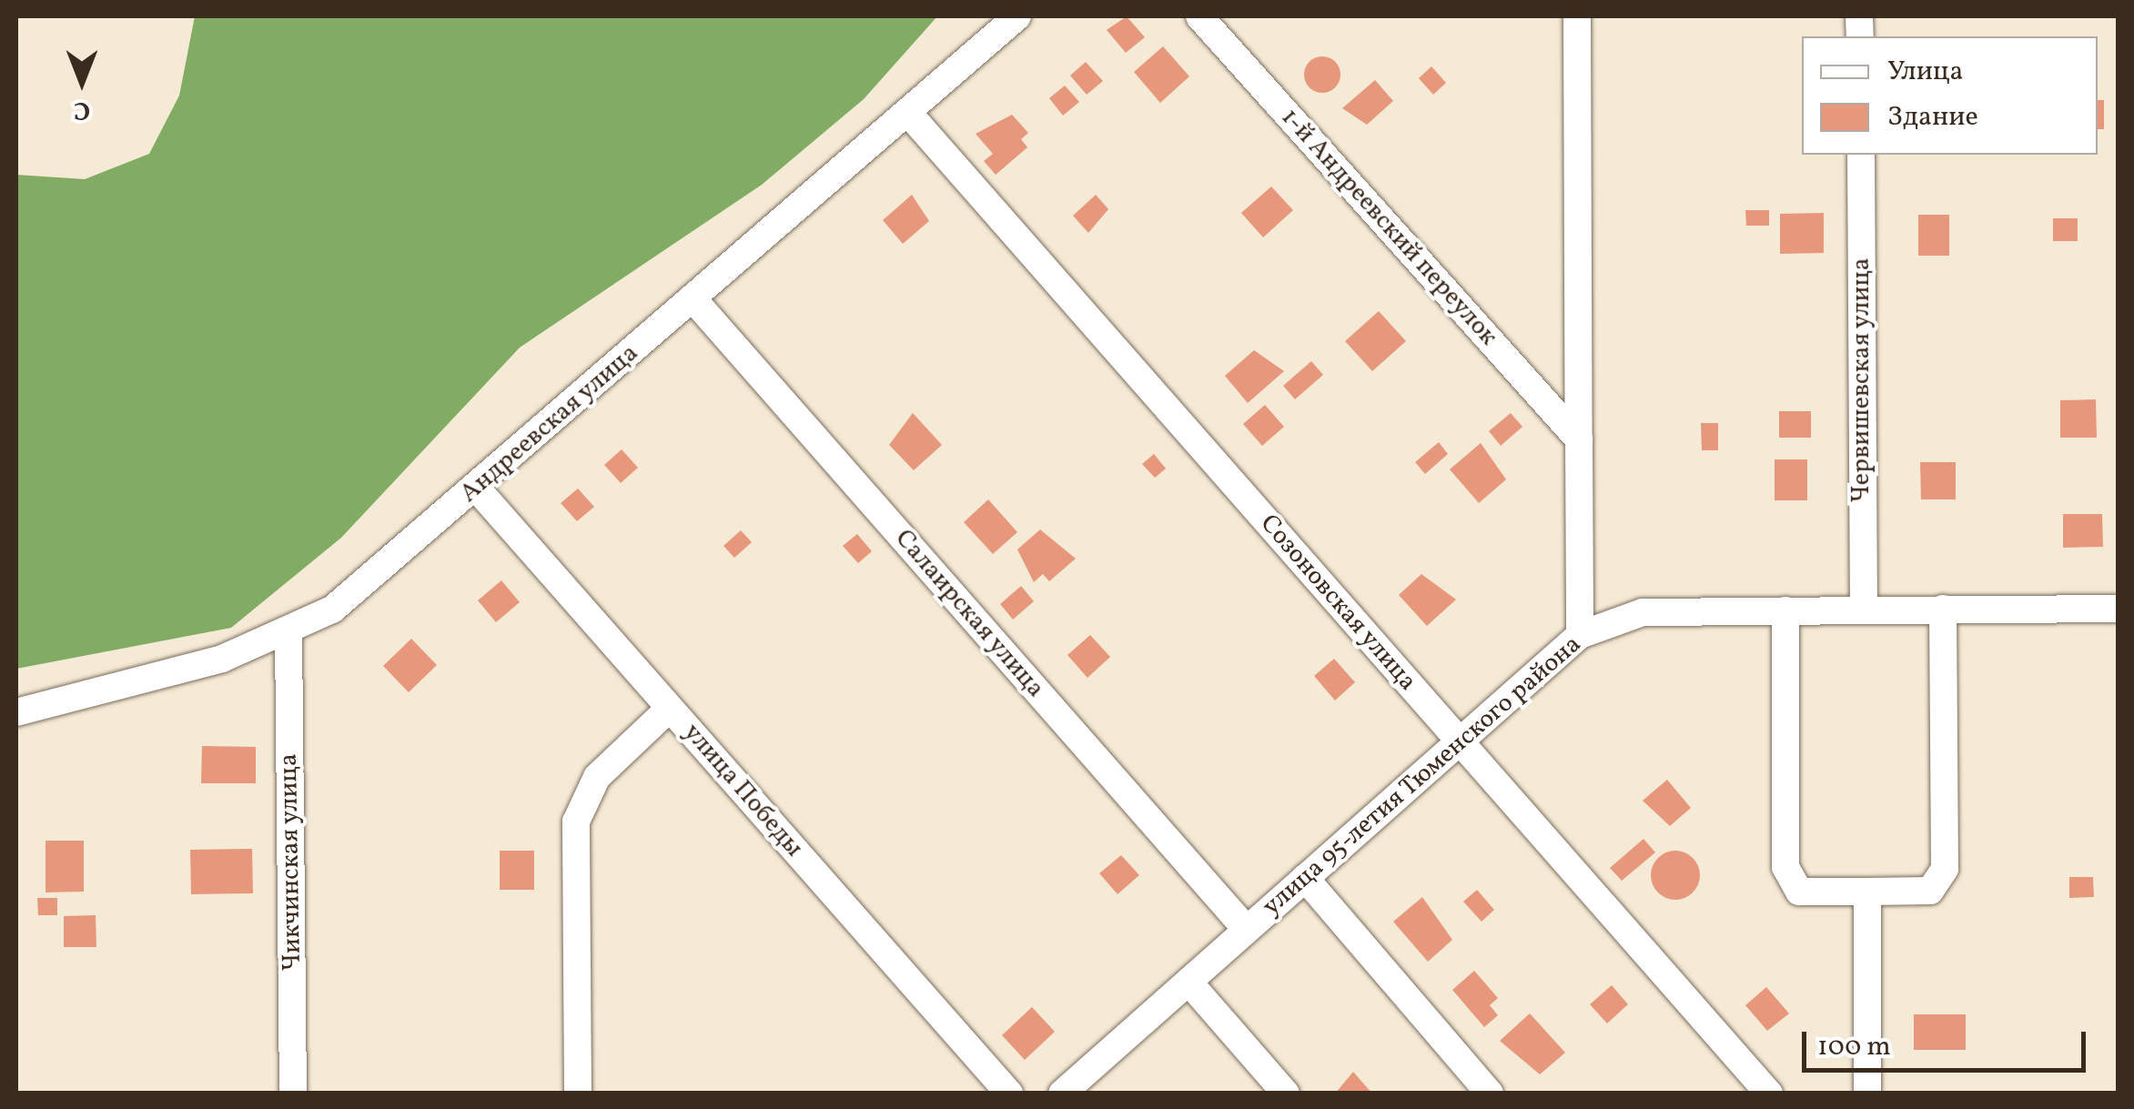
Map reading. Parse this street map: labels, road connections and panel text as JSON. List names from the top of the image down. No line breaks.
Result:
{"streets":{"street":["1-й Андреевский переулок","Червишевская улица","Андреевская улица","Созоновская улица","Салаирская улица","улица 95-летия Тюменского района","улица Победы","Чикчинская улица"]},"crossings":[["Червишевская улица","улица 95-летия Тюменского района"],["Андреевская улица","Созоновская улица"],["Андреевская улица","Салаирская улица"],["Андреевская улица","улица Победы"],["Андреевская улица","Чикчинская улица"],["Созоновская улица","улица 95-летия Тюменского района"],["Салаирская улица","улица 95-летия Тюменского района"]],"legend":["Улица","Здание"],"scale_bar":"100 m","north":"bottom"}
